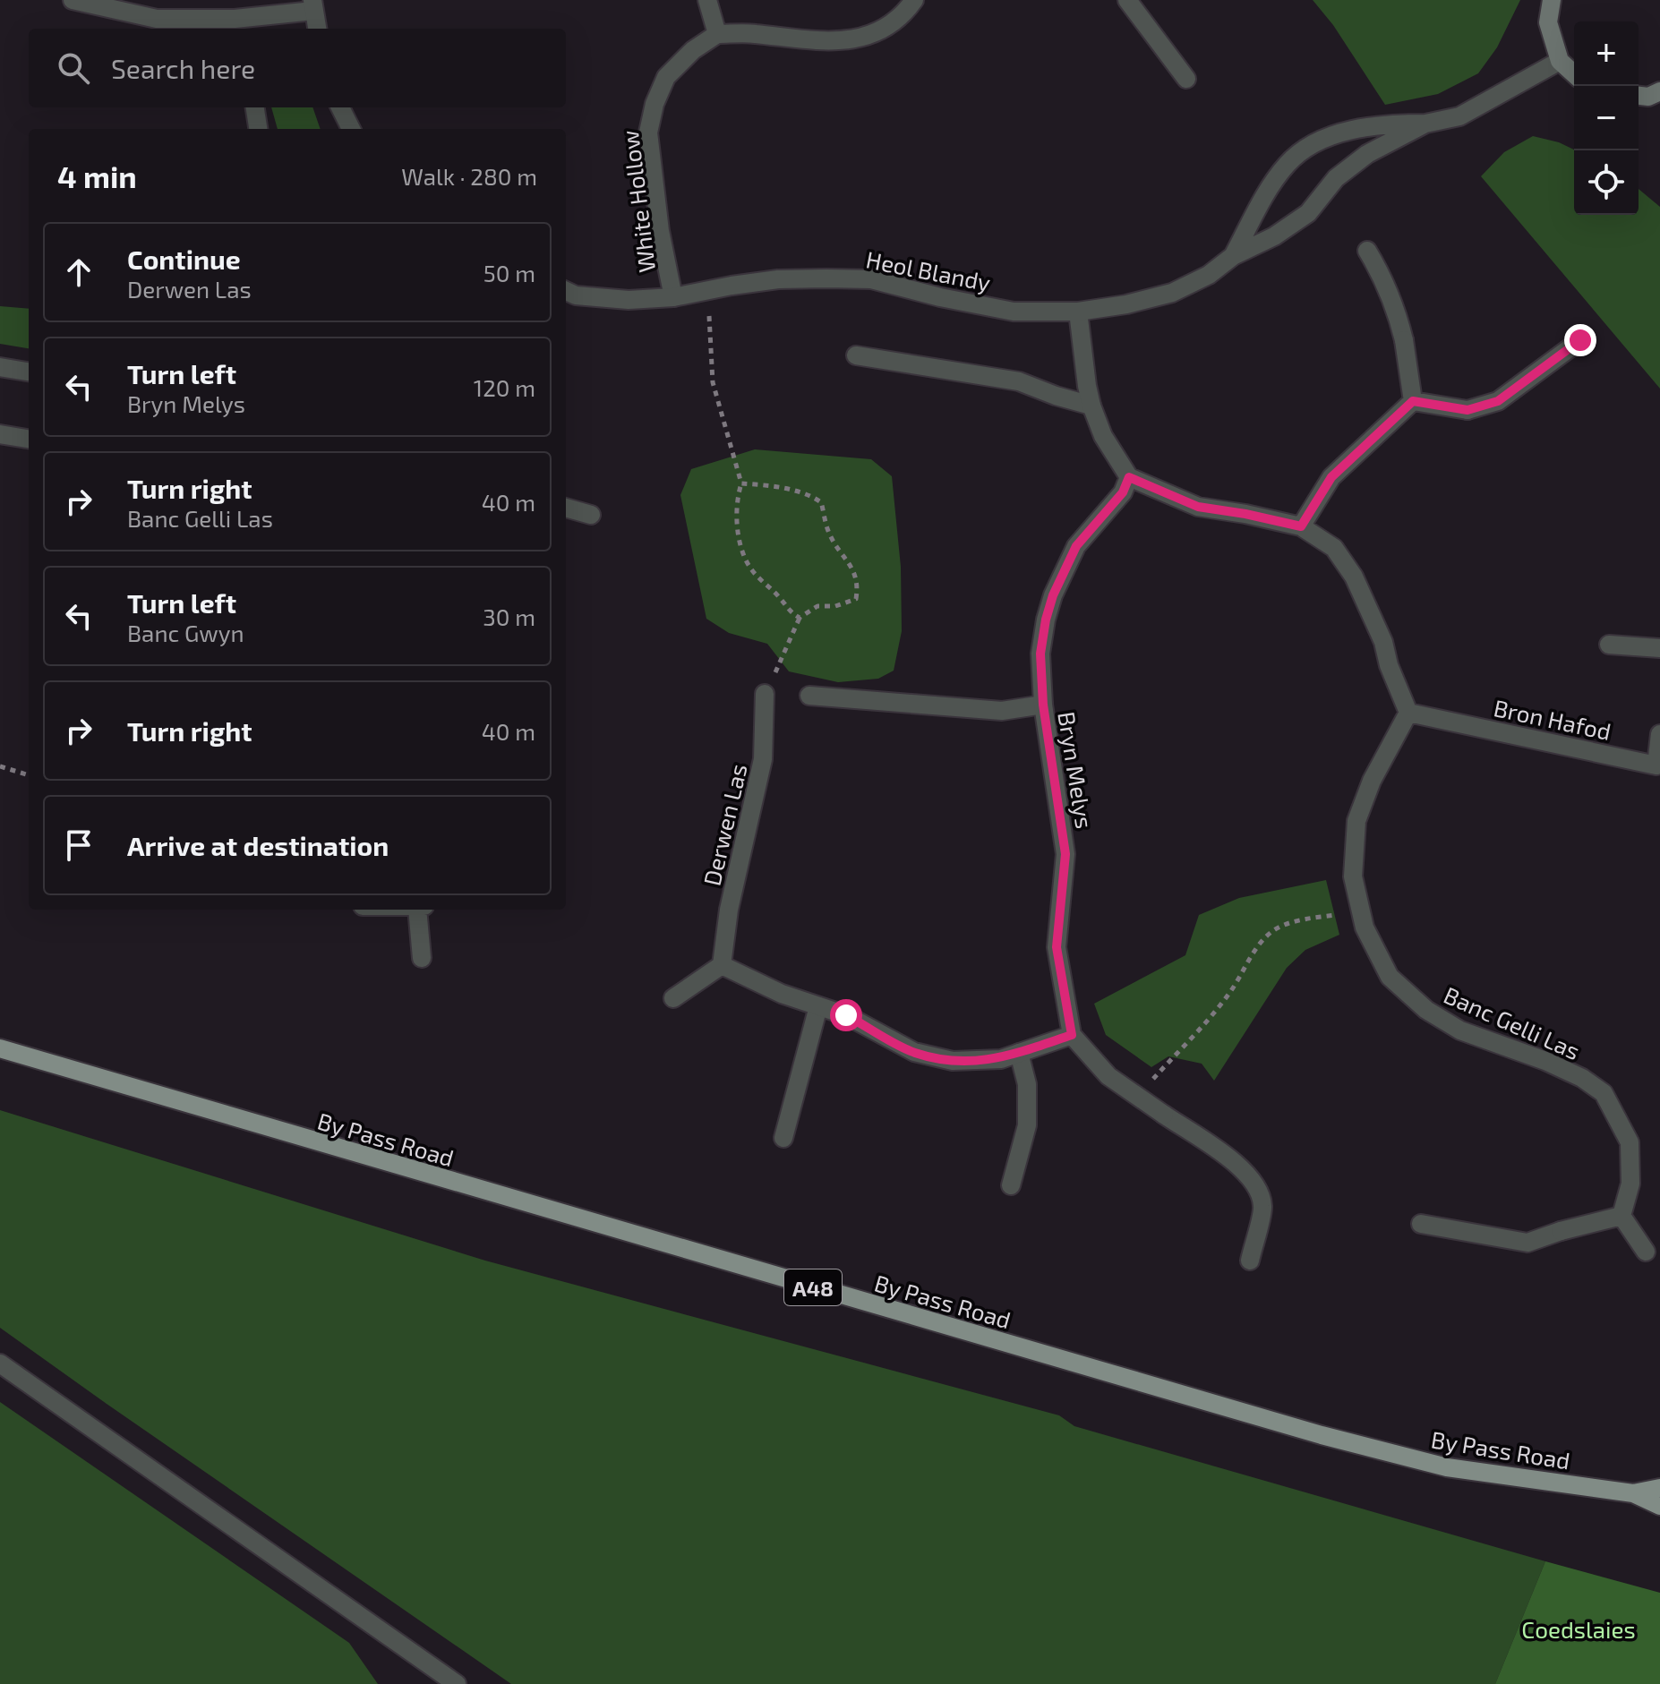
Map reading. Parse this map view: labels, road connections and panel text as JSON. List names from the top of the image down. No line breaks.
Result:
{"streets":{"main road":["By Pass Road","A48"],"street":["White Hollow","Heol Blandy","Bron Hafod","Bryn Melys","Derwen Las","Banc Gelli Las"]},"crossings":[["White Hollow","Heol Blandy"],["Bron Hafod","Banc Gelli Las"]],"parks":["Coedslaies"],"page":{"map_buttons":["+","−"],"search":"Search here","heading":["4 min","Walk · 280 m"],"list":[["Continue","Derwen Las","50 m"],["Turn left","Bryn Melys","120 m"],["Turn right","Banc Gelli Las","40 m"],["Turn left","Banc Gwyn","30 m"],["Turn right","40 m"],"Arrive at destination"]}}
